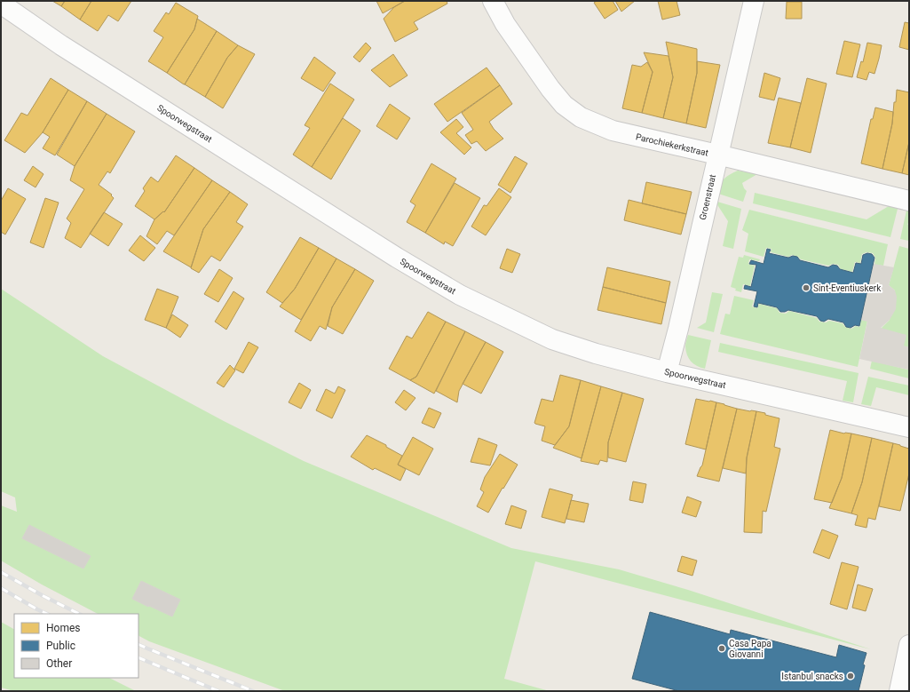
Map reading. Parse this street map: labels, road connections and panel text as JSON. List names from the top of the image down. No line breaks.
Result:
{"streets":{"street":["Spoorwegstraat","Parochiekerkstraat","Groenstraat"]},"crossings":[["Spoorwegstraat","Groenstraat"],["Parochiekerkstraat","Groenstraat"]],"places":["Sint-Eventiuskerk","Casa Papa Giovanni","Istanbul snacks"],"legend":["Homes","Public","Other"]}
